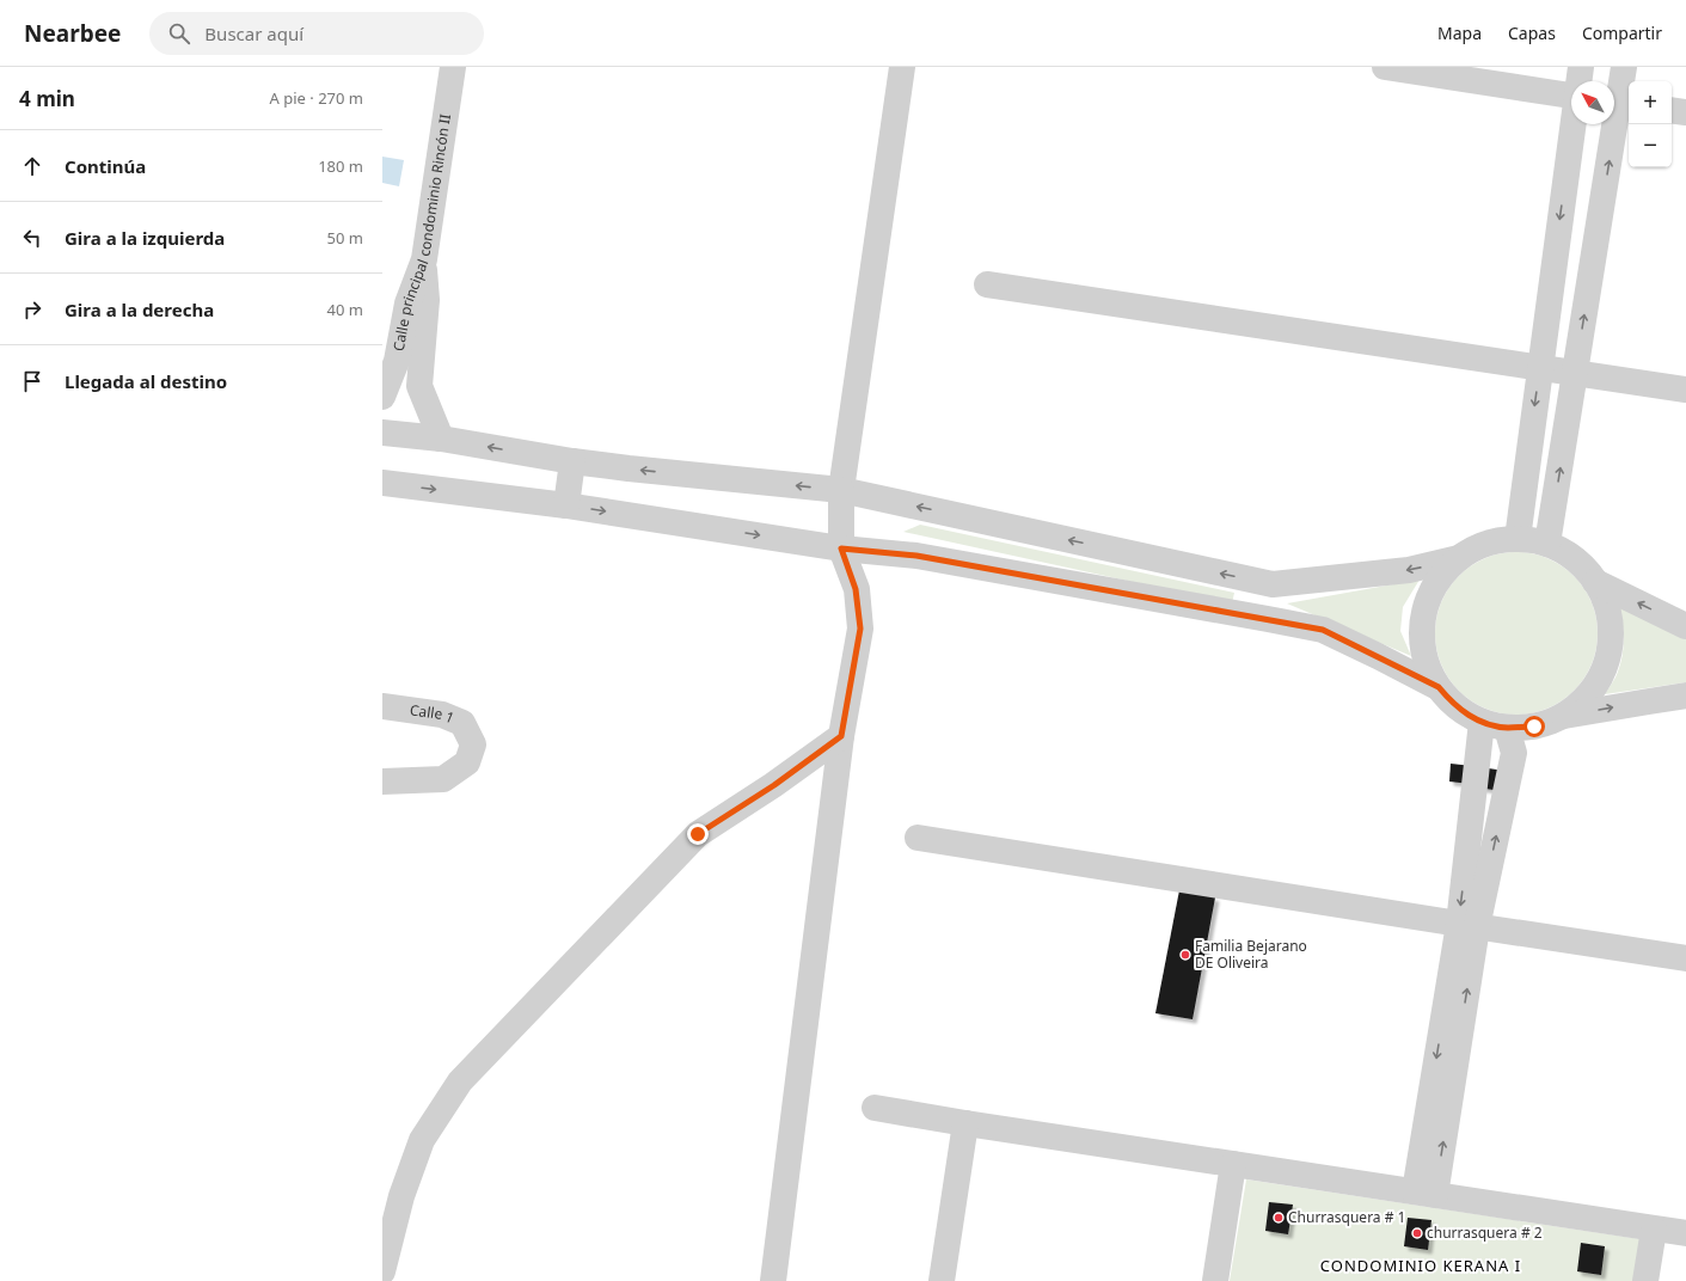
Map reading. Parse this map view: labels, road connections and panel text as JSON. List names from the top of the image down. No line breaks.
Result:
{"streets":{"street":["Calle principal condominio Rincón II","Calle 1"]},"districts":["CONDOMINIO KERANA I"],"places":["Familia Bejarano DE Oliveira","Churrasquera # 1","churrasquera # 2"],"north":"top left","page":{"header":"Nearbee","search":"Buscar aquí","nav":["Mapa","Capas","Compartir"],"heading":["4 min","A pie · 270 m"],"map_buttons":["+","−"],"list":[["Continúa","180 m"],["Gira a la izquierda","50 m"],["Gira a la derecha","40 m"],"Llegada al destino"]}}
